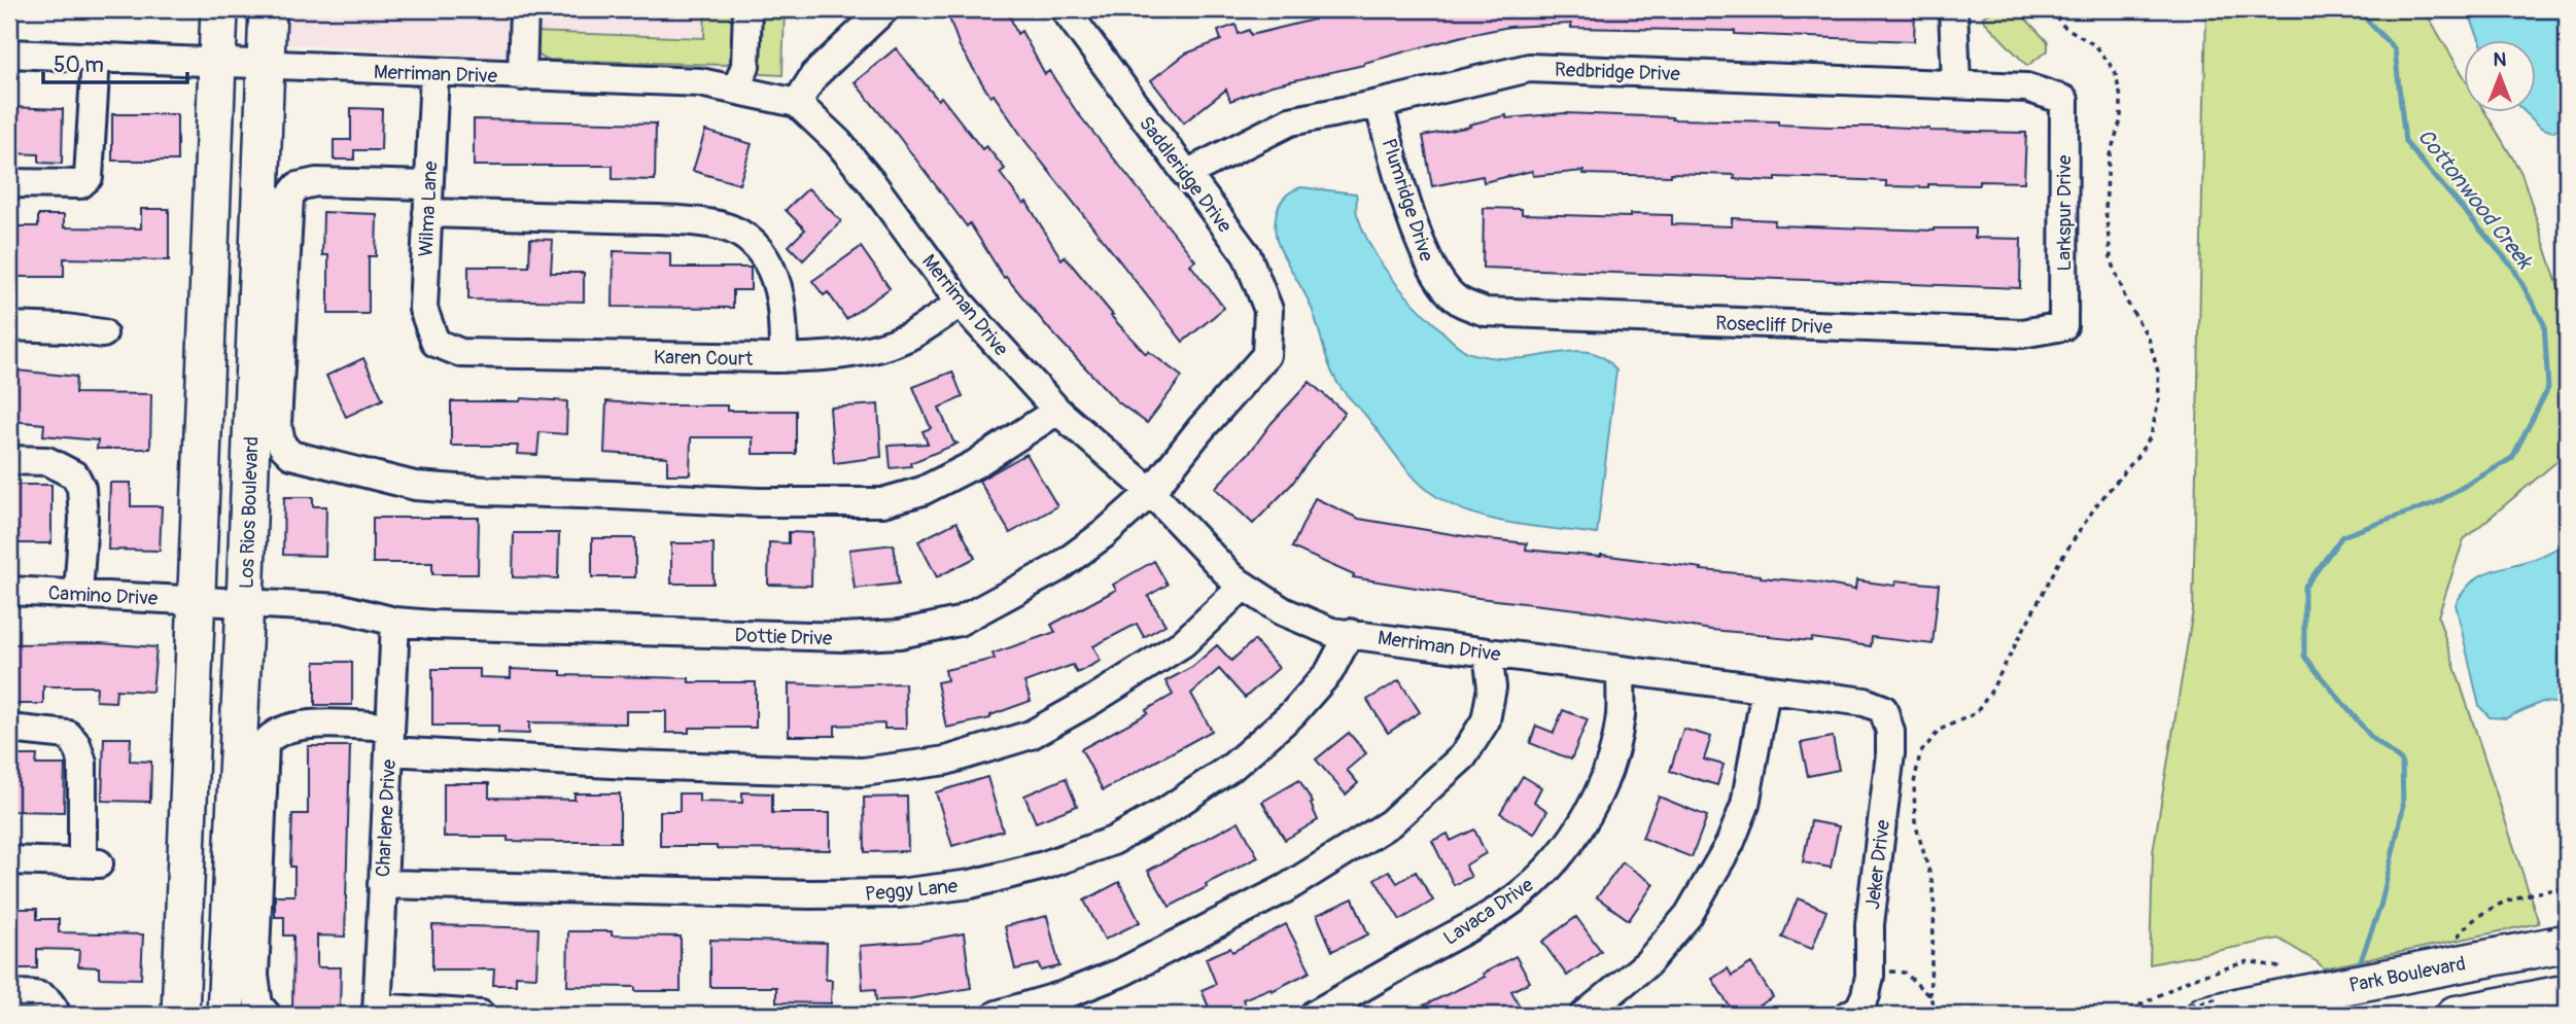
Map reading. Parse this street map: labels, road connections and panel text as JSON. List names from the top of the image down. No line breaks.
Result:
{"streets":{"main road":["Los Rios Boulevard","Park Boulevard"],"street":["Redbridge Drive","Merriman Drive","Saddleridge Drive","Plumridge Drive","Wilma Lane","Larkspur Drive","Rosecliff Drive","Karen Court","Camino Drive","Dottie Drive","Charlene Drive","Jeker Drive","Peggy Lane","Lavaca Drive"]},"crossings":[["Redbridge Drive","Saddleridge Drive"],["Redbridge Drive","Plumridge Drive"],["Redbridge Drive","Larkspur Drive"],["Merriman Drive","Wilma Lane"],["Merriman Drive","Karen Court"],["Merriman Drive","Los Rios Boulevard"],["Merriman Drive","Dottie Drive"],["Merriman Drive","Jeker Drive"],["Merriman Drive","Peggy Lane"],["Merriman Drive","Lavaca Drive"],["Saddleridge Drive","Dottie Drive"],["Plumridge Drive","Rosecliff Drive"],["Wilma Lane","Karen Court"],["Larkspur Drive","Rosecliff Drive"],["Los Rios Boulevard","Dottie Drive"],["Camino Drive","Dottie Drive"],["Dottie Drive","Charlene Drive"],["Charlene Drive","Peggy Lane"]],"water":["Cottonwood Creek"],"scale_bar":"50 m","north":"top"}
